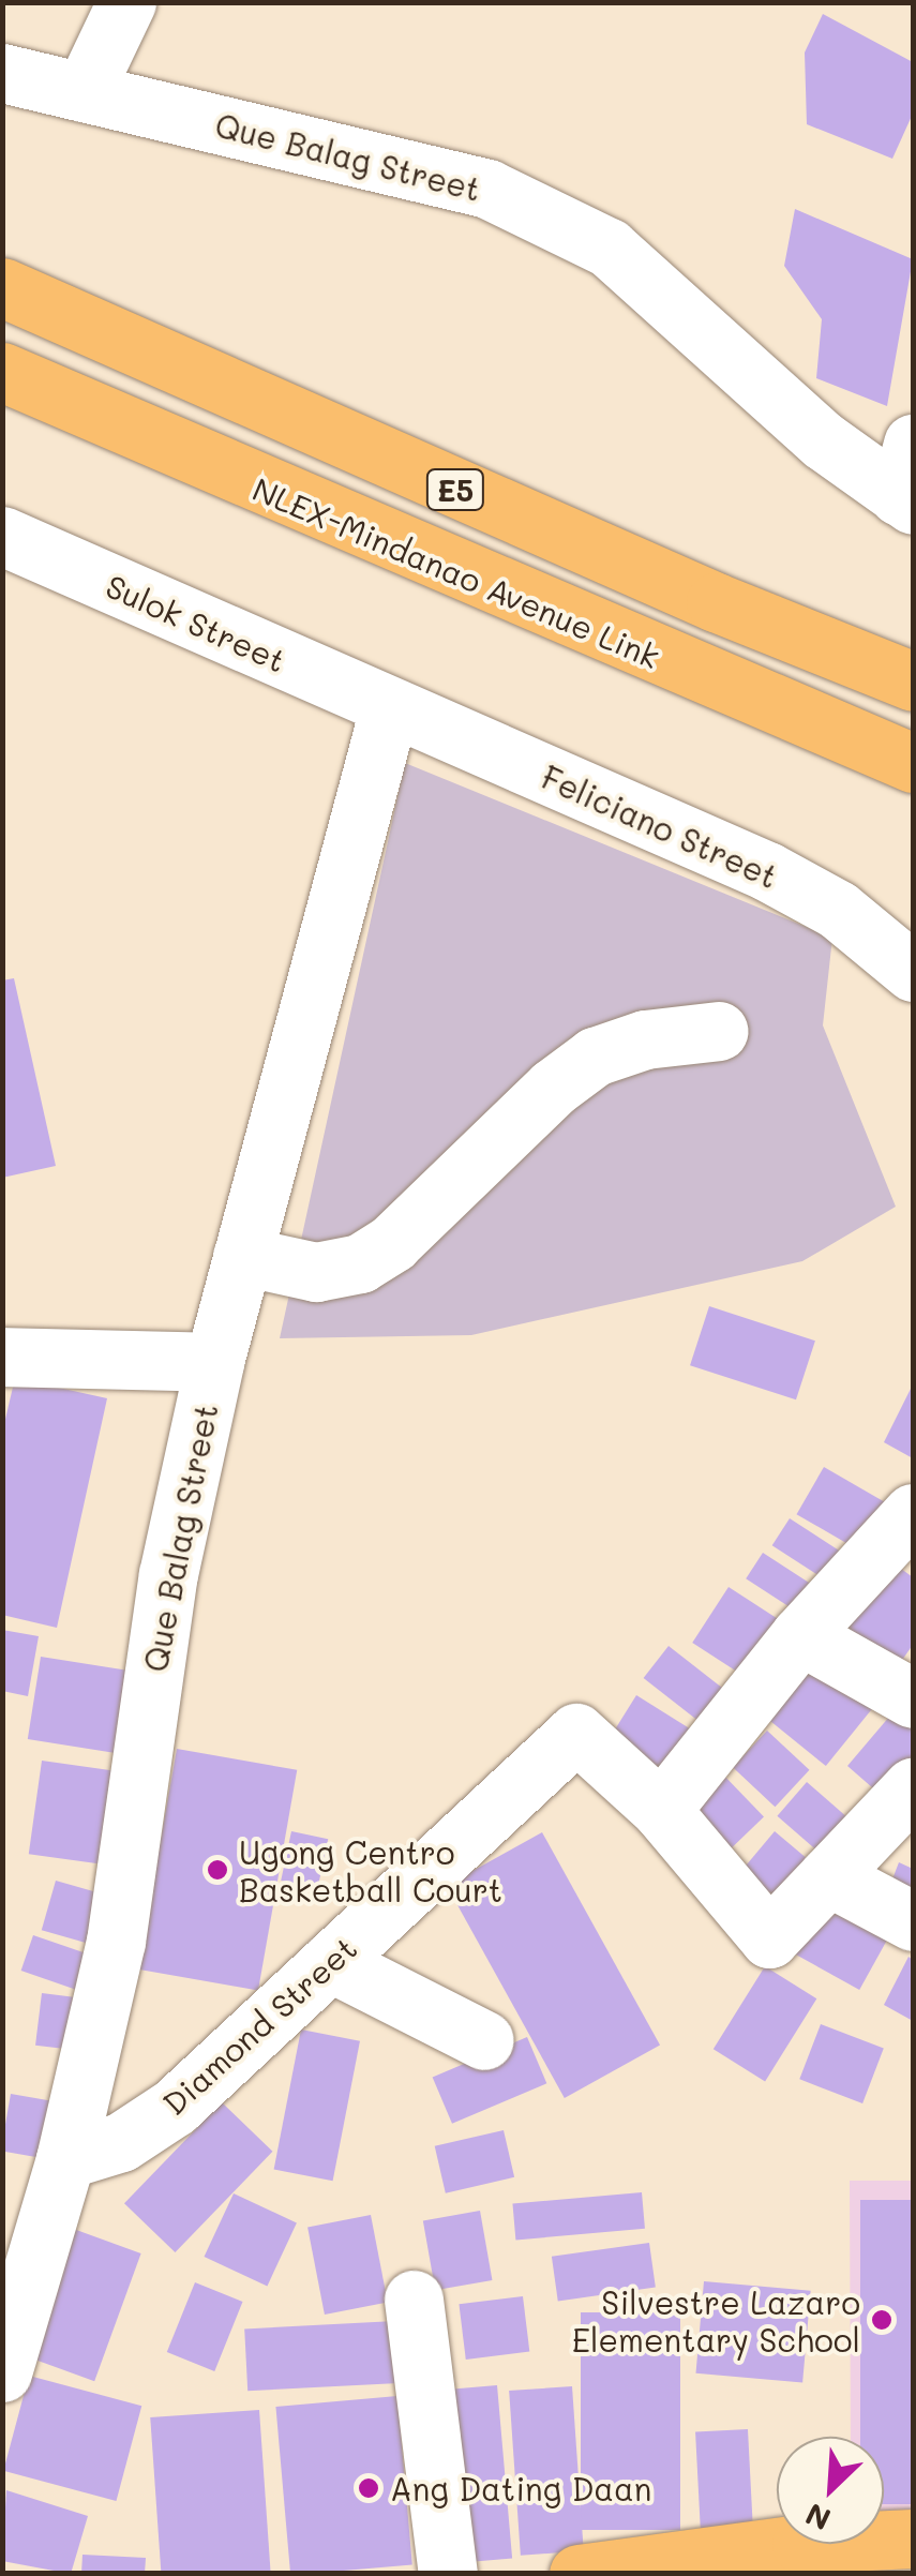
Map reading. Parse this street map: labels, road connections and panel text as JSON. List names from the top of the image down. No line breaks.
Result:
{"streets":{"main road":["E5","NLEX-Mindanao Avenue Link"],"street":["Que Balag Street","Sulok Street","Feliciano Street","Diamond Street"]},"crossings":[["Que Balag Street","Sulok Street"],["Que Balag Street","Feliciano Street"],["Que Balag Street","Diamond Street"],["Sulok Street","Feliciano Street"]],"places":["Ugong Centro Basketball Court","Silvestre Lazaro Elementary School","Ang Dating Daan"],"north":"bottom left"}
